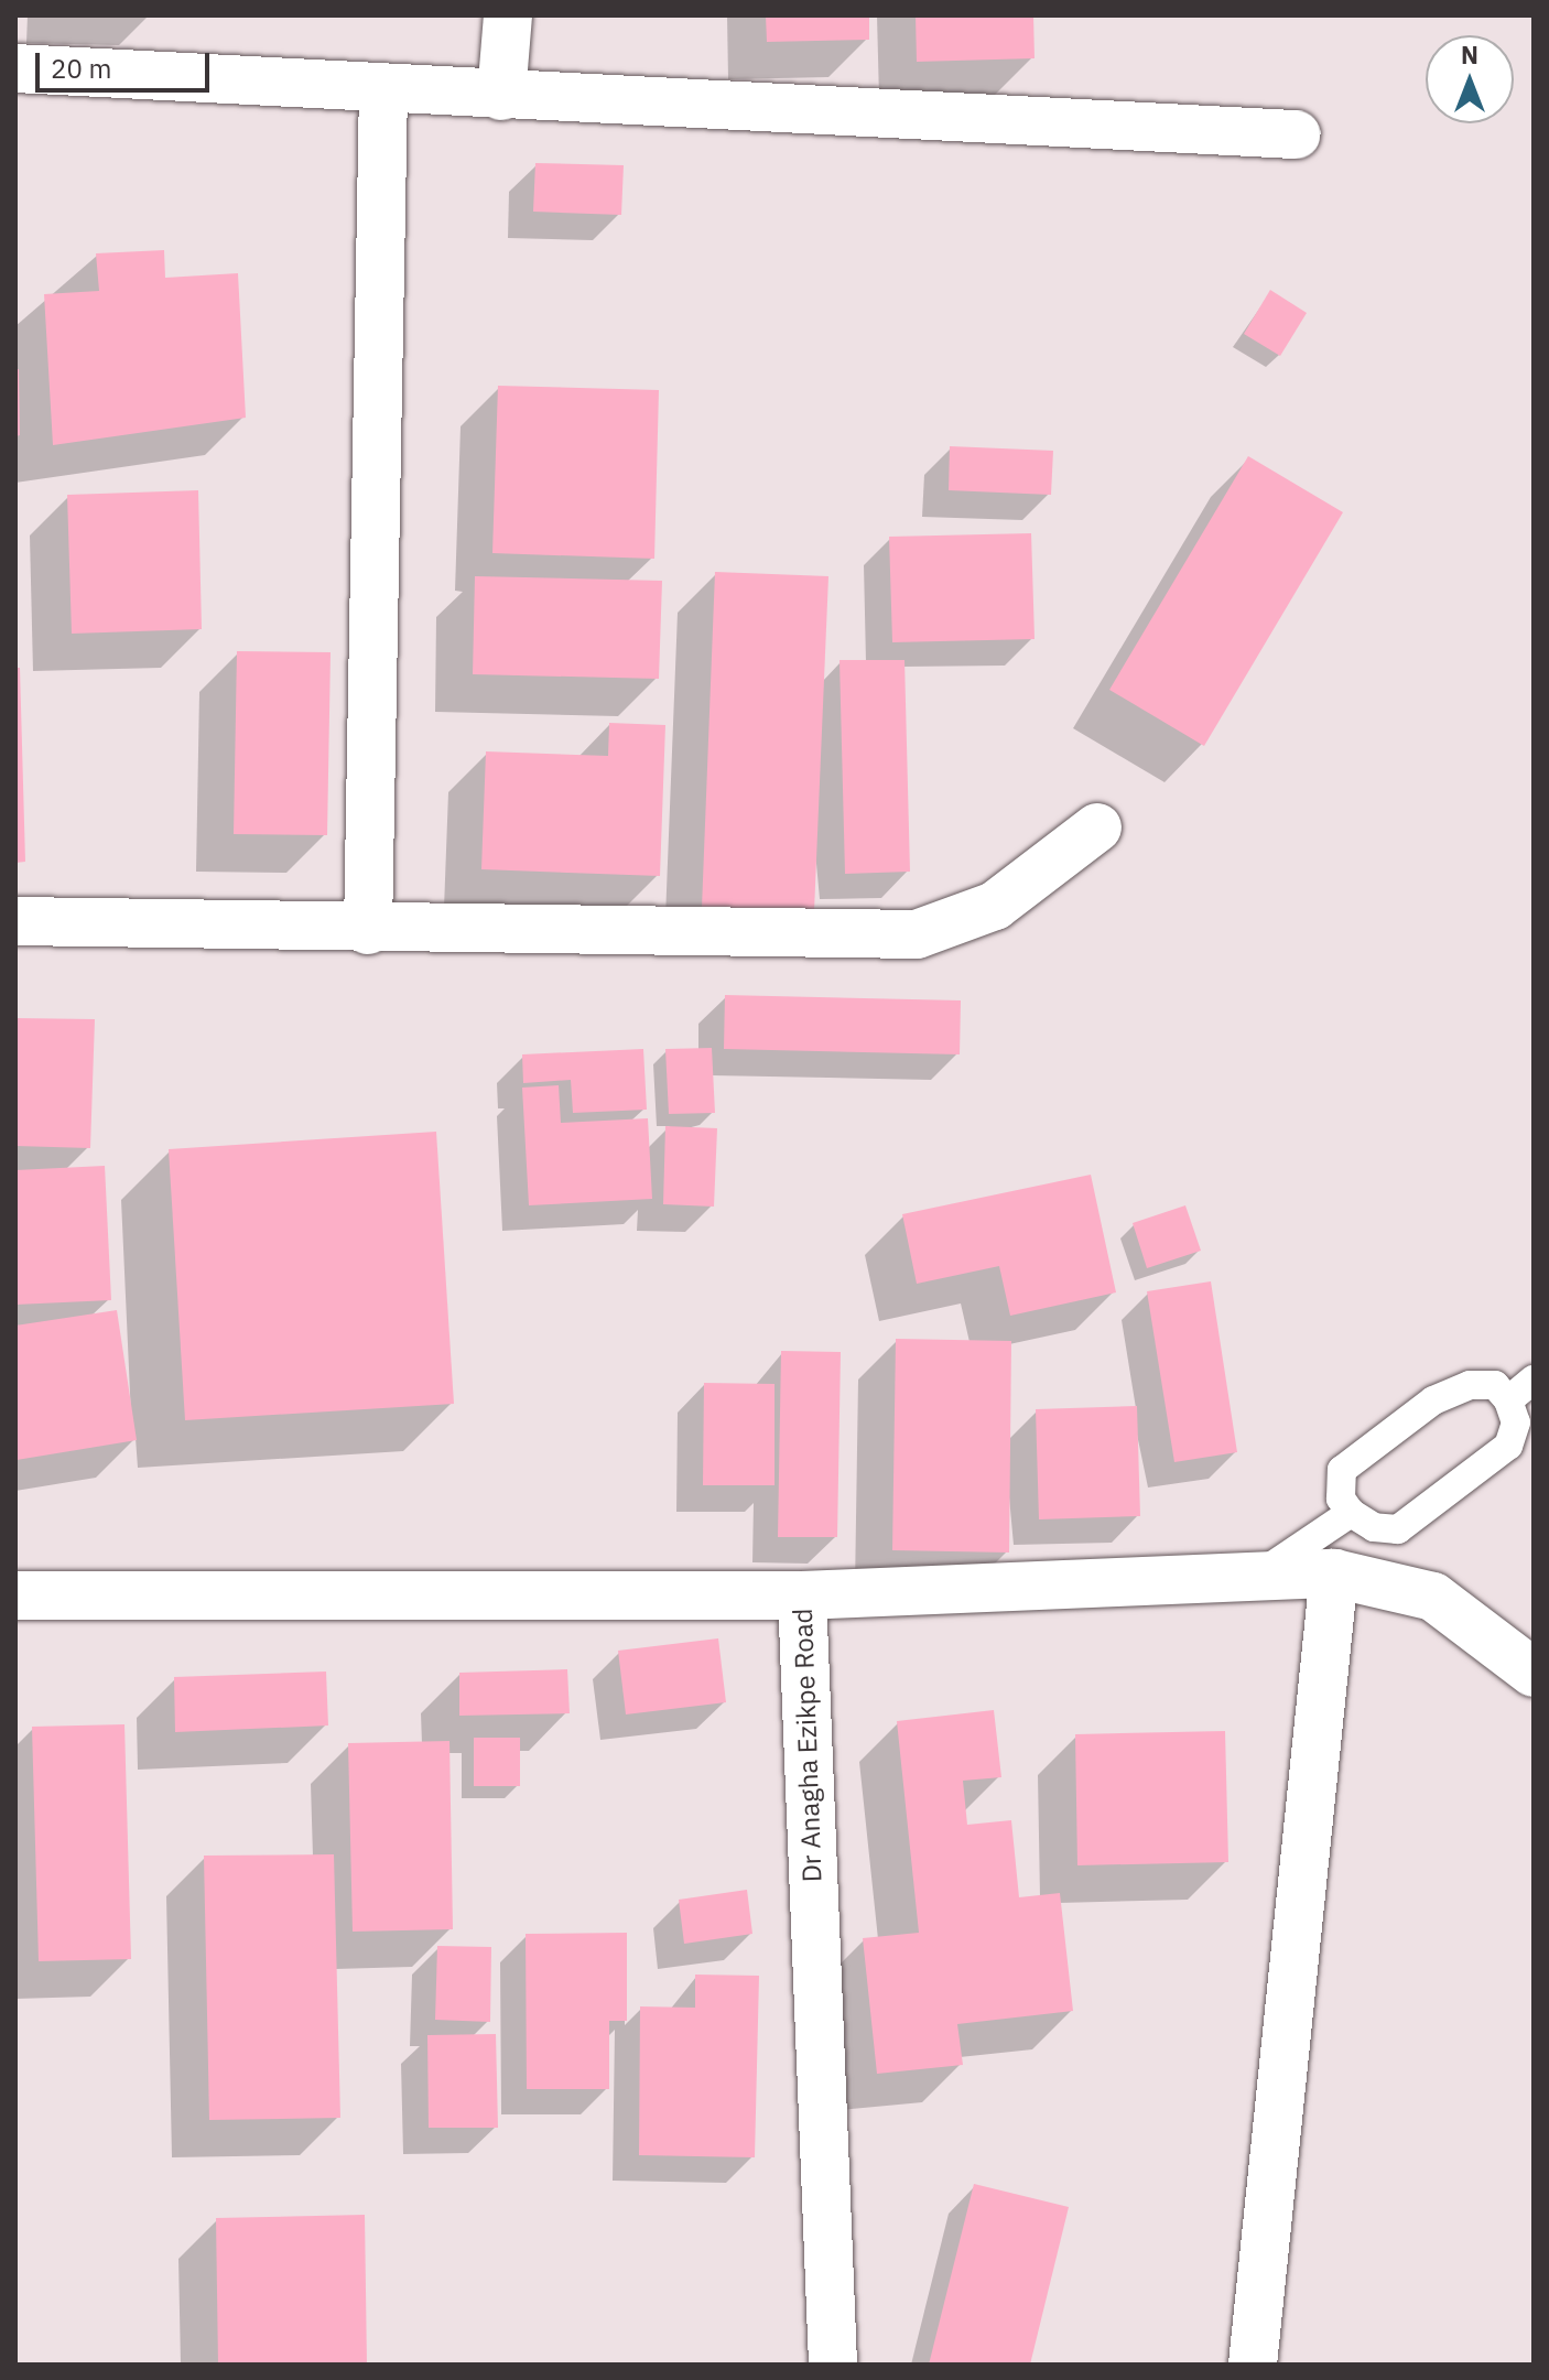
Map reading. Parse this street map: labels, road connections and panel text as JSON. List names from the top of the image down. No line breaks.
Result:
{"streets":{"street":["Dr Anagha Ezikpe Road"]},"scale_bar":"20 m","north":"top"}
